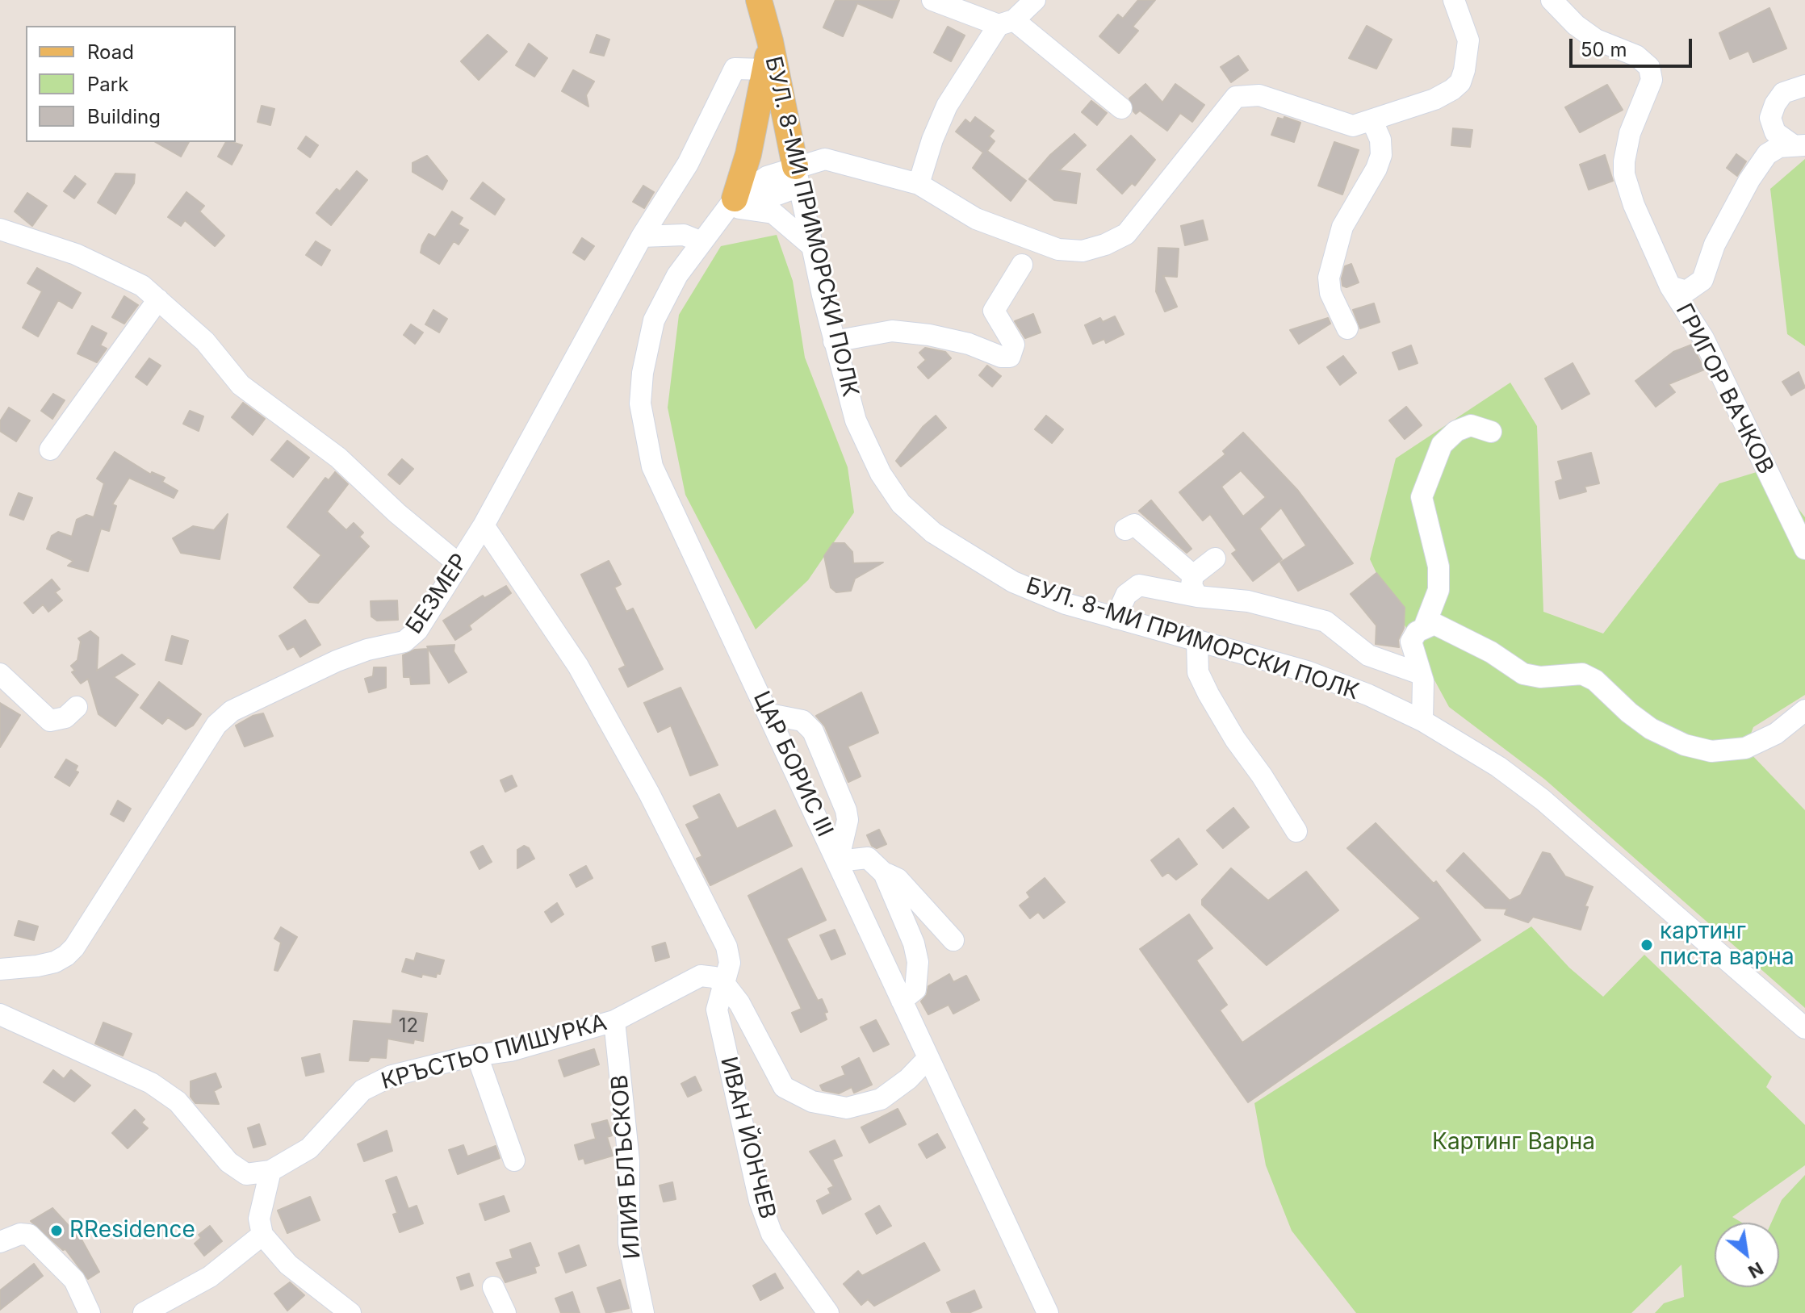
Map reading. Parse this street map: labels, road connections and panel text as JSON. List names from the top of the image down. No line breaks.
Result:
{"streets":{"main road":["БУЛ. 8-МИ ПРИМОРСКИ ПОЛК"],"street":["ГРИГОР ВАЧКОВ","БЕЗМЕР","ЦАР БОРИС III","КРЪСТЬО ПИШУРКА","ИВАН ЙОНЧЕВ","ИЛИЯ БЛЪСКОВ"]},"crossings":[["БУЛ. 8-МИ ПРИМОРСКИ ПОЛК","ЦАР БОРИС III"],["БЕЗМЕР","КРЪСТЬО ПИШУРКА"],["БЕЗМЕР","ИВАН ЙОНЧЕВ"],["КРЪСТЬО ПИШУРКА","ИВАН ЙОНЧЕВ"],["КРЪСТЬО ПИШУРКА","ИЛИЯ БЛЪСКОВ"]],"parks":["Картинг Варна"],"places":["картинг писта варна","RResidence"],"house_numbers":["12"],"legend":["Road","Park","Building"],"scale_bar":"50 m","north":"bottom right"}
